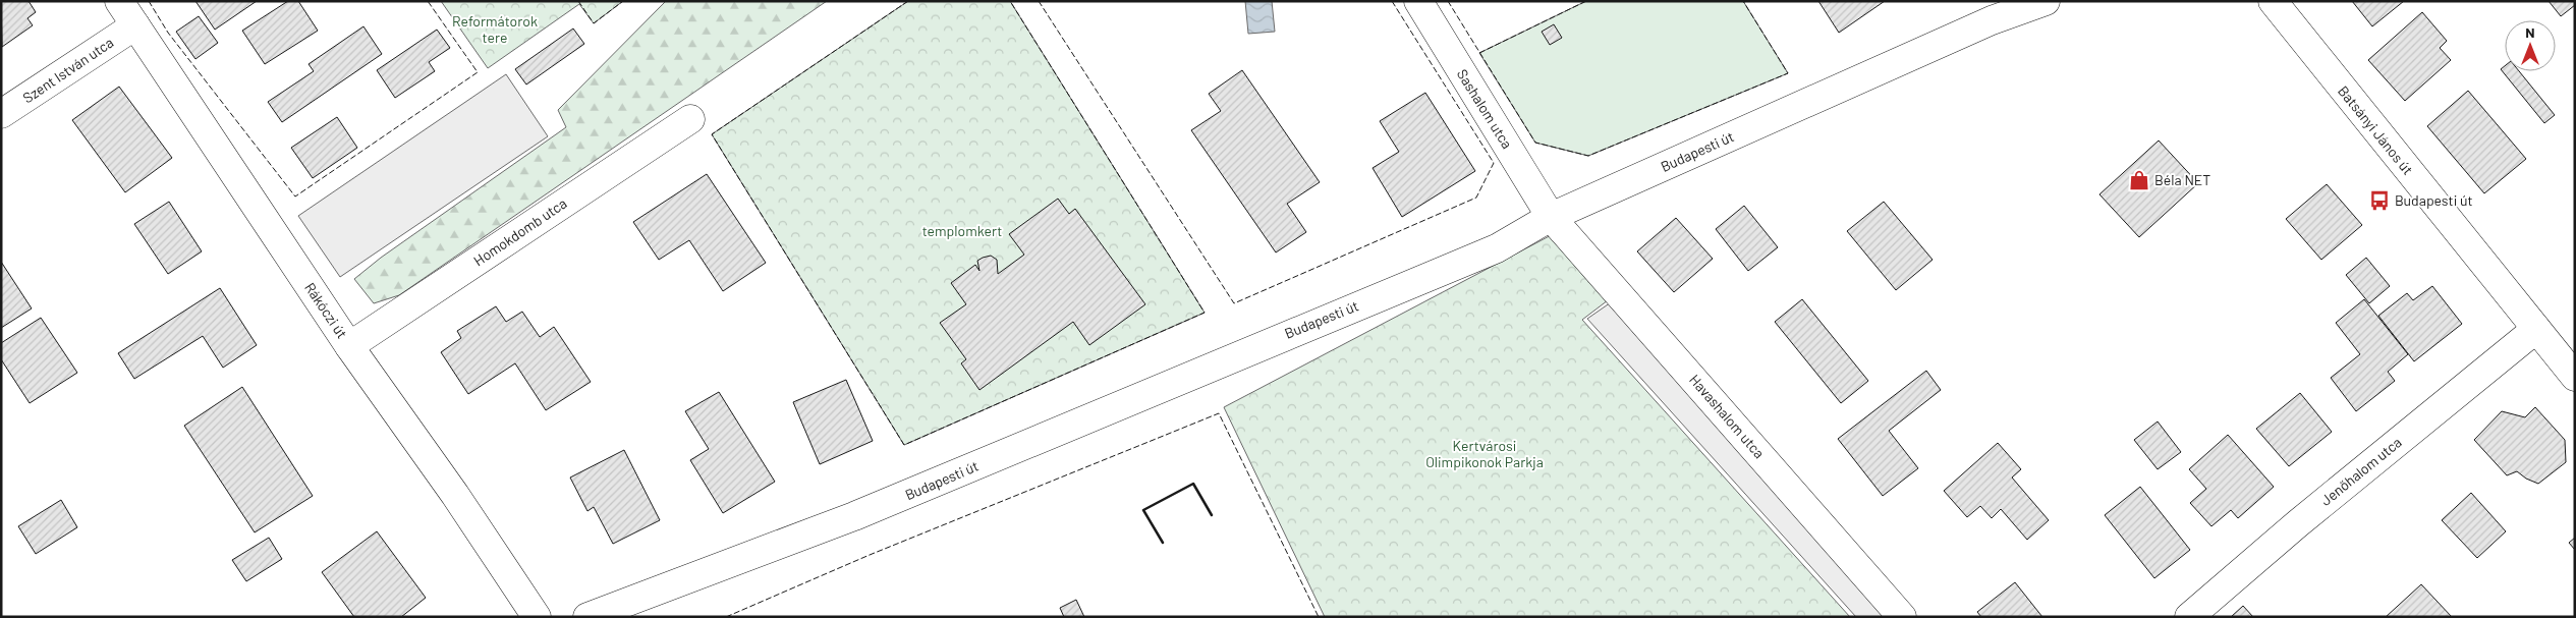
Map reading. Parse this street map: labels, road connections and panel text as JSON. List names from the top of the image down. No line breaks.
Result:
{"streets":{"street":["Szent István utca","Sashalom utca","Batsányi János út","Budapesti út","Homokdomb utca","Rákóczi út","Havashalom utca","Jenőhalom utca"]},"crossings":[["Szent István utca","Rákóczi út"],["Sashalom utca","Budapesti út"],["Sashalom utca","Havashalom utca"],["Batsányi János út","Jenőhalom utca"],["Budapesti út","Havashalom utca"],["Homokdomb utca","Rákóczi út"]],"parks":["Reformátorok tere","templomkert","Kertvárosi Olimpikonok Parkja"],"places":{"shop":["Béla NET"],"bus stop":["Budapesti út"]},"north":"top"}
